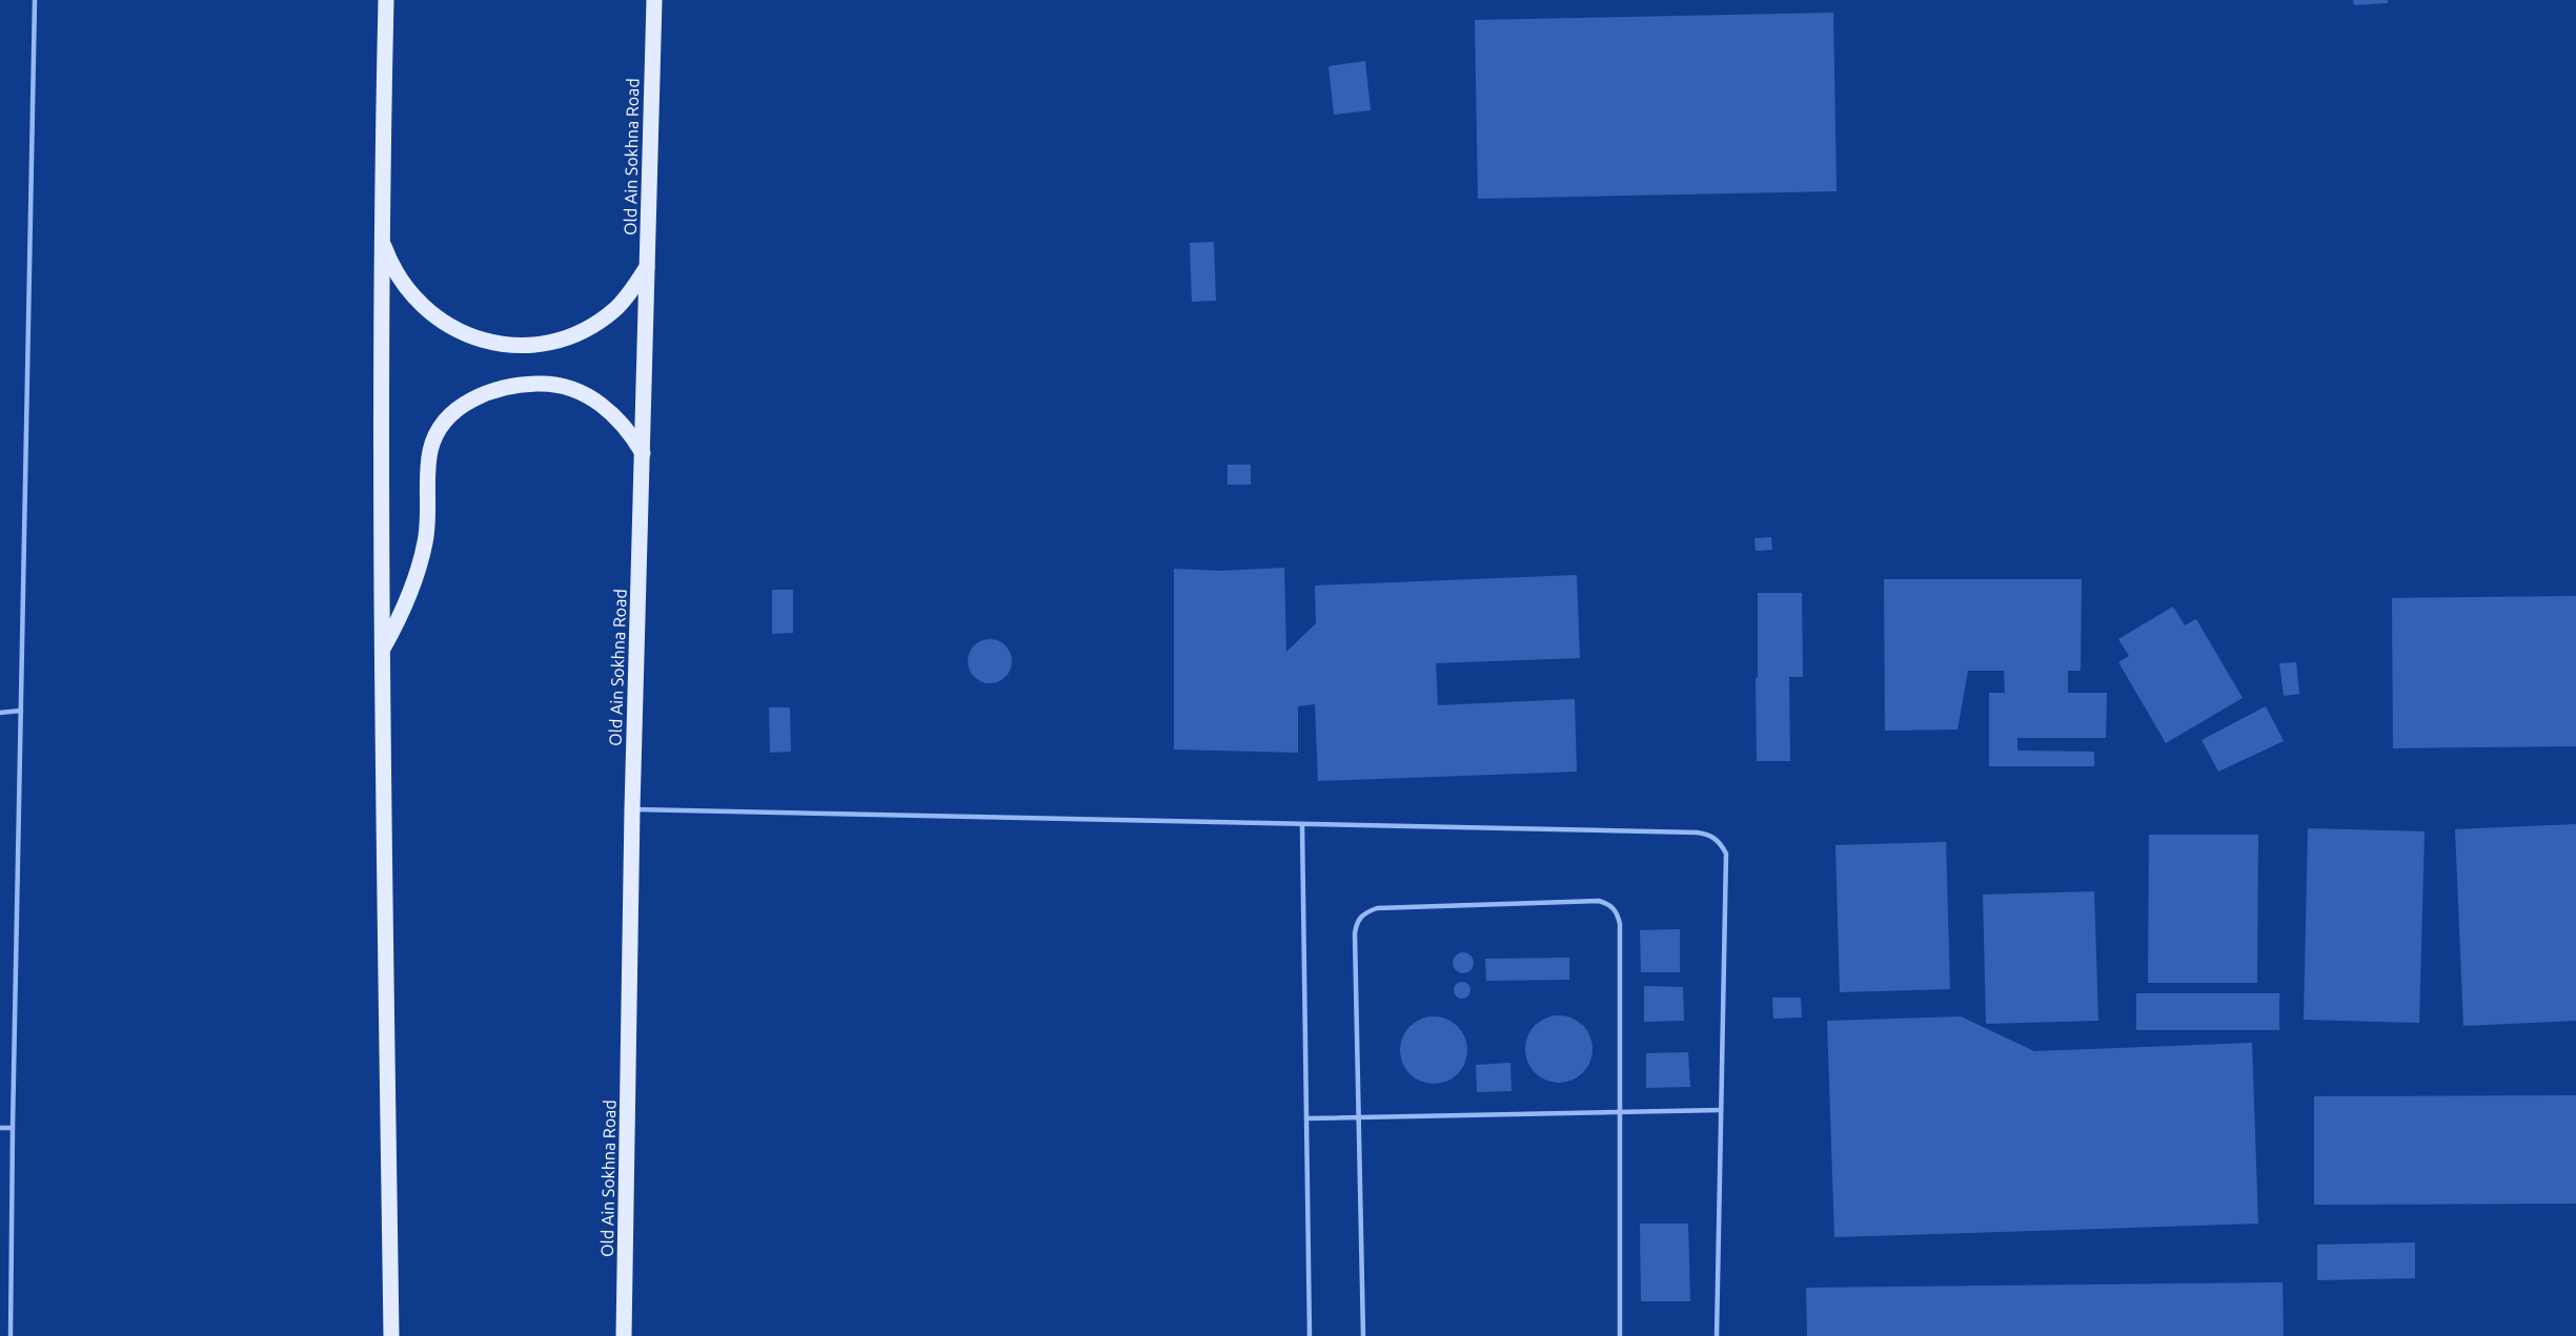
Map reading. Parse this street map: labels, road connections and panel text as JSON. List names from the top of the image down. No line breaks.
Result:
{"streets":{"main road":["Old Ain Sokhna Road"]}}
